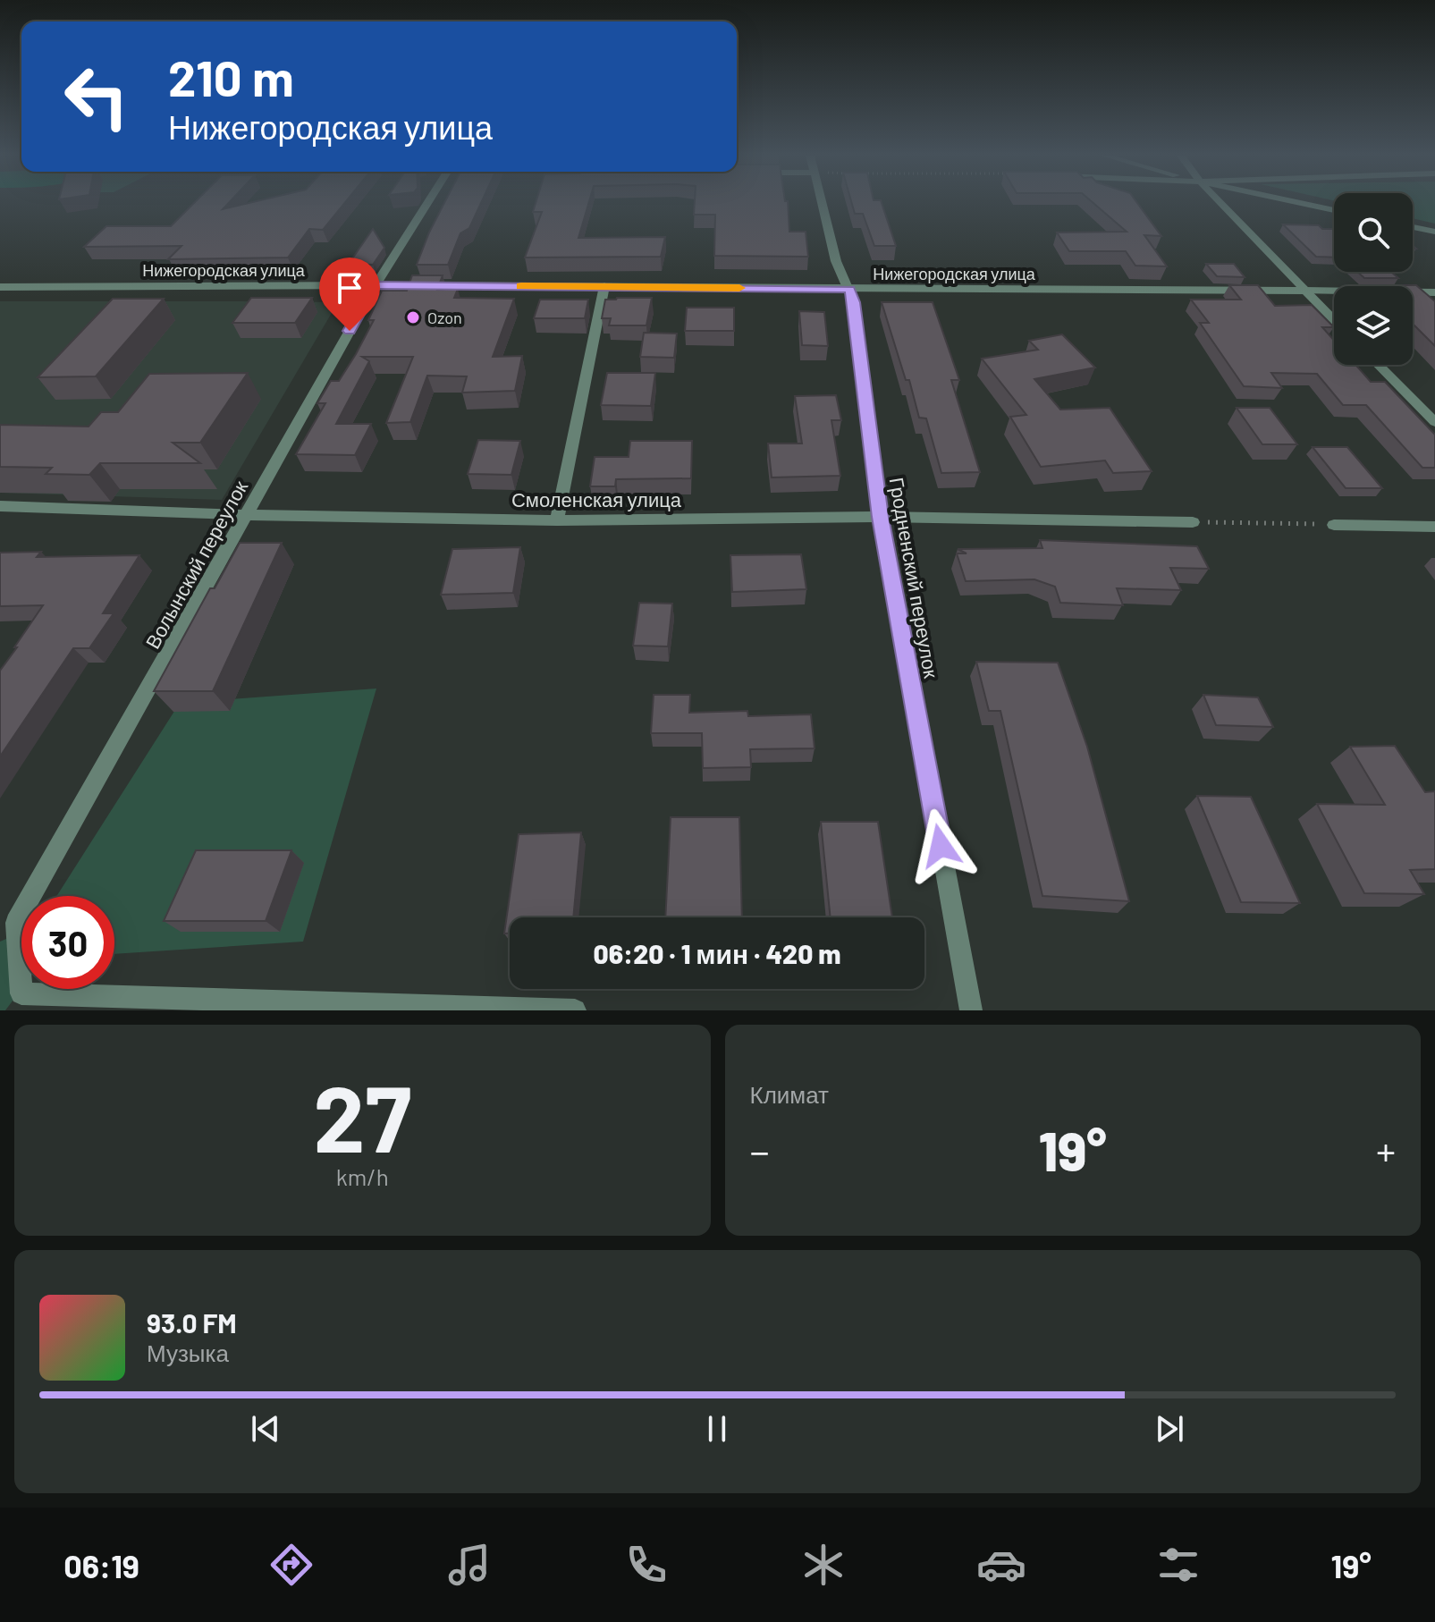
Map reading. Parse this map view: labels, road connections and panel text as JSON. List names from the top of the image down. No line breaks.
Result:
{"streets":{"street":["Нижегородская улица","Смоленская улица","Волынский переулок","Гродненский переулок"]},"crossings":[["Нижегородская улица","Волынский переулок"],["Нижегородская улица","Гродненский переулок"],["Смоленская улица","Волынский переулок"],["Смоленская улица","Гродненский переулок"]],"places":["Ozon"],"page":{"turn":["210 m","Нижегородская улица"],"limit":"30","trip":"06:20 · 1 мин · 420 m","tile":[["27","km/h"],"Климат"],"heat":["−","19°","+"],"song":["93.0 FM","Музыка"],"tabs":["06:19","19°"]}}
